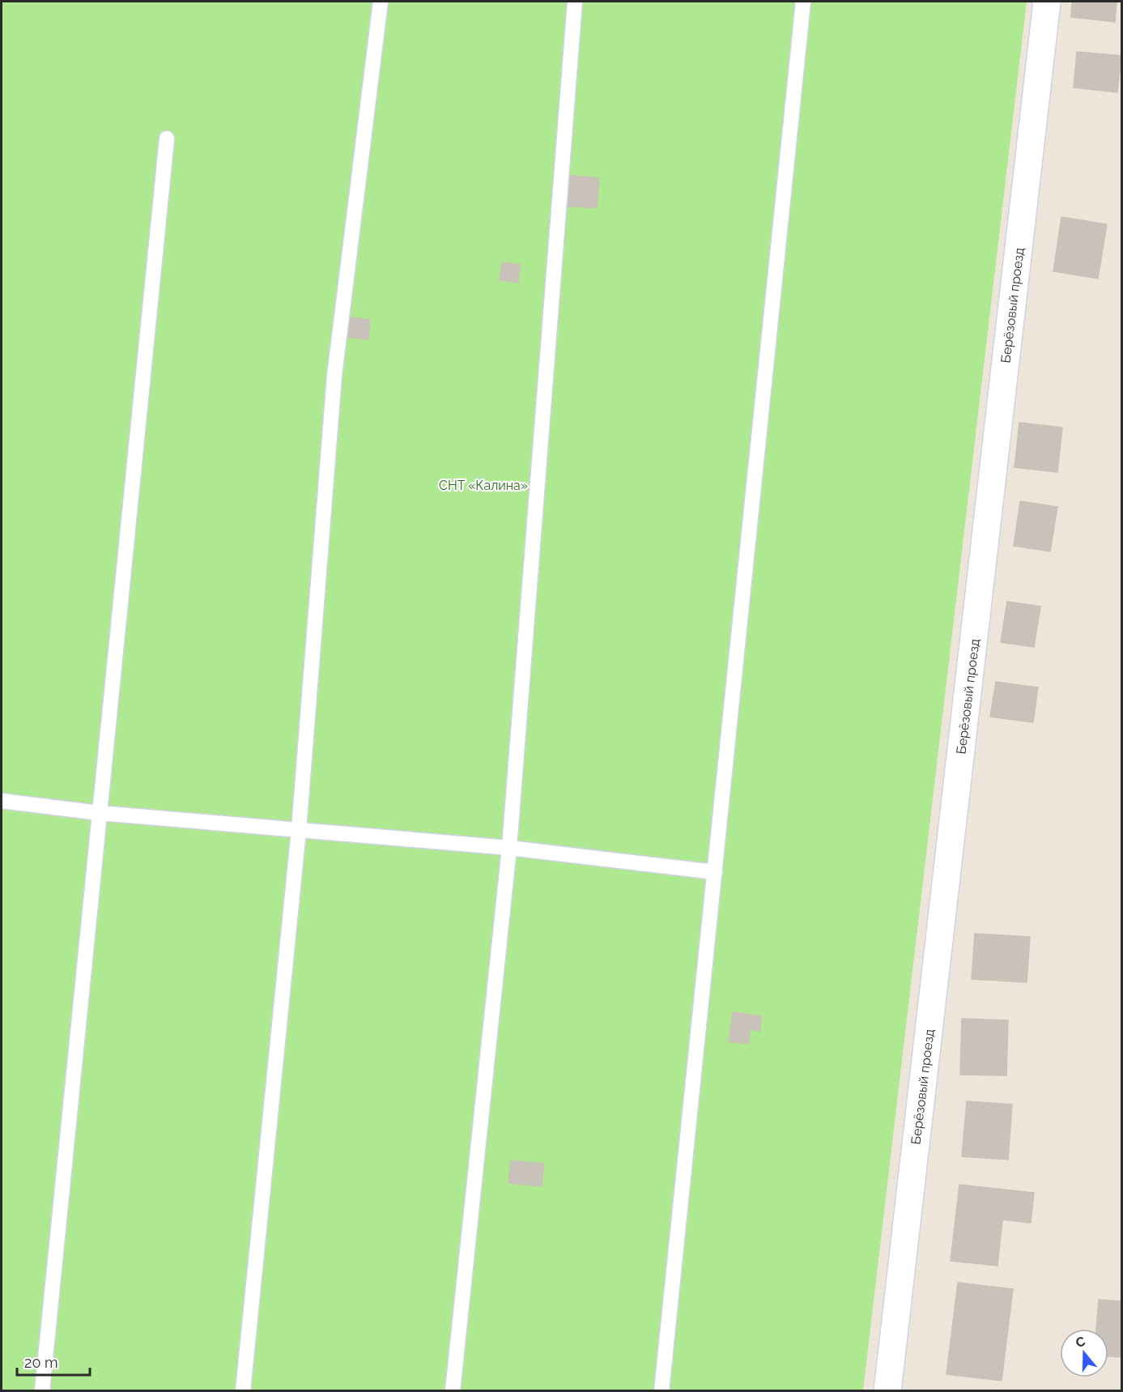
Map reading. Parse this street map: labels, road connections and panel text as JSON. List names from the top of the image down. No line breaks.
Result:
{"streets":{"street":["Берёзовый проезд"]},"parks":["СНТ «Калина»"],"scale_bar":"20 m","north":"top"}
